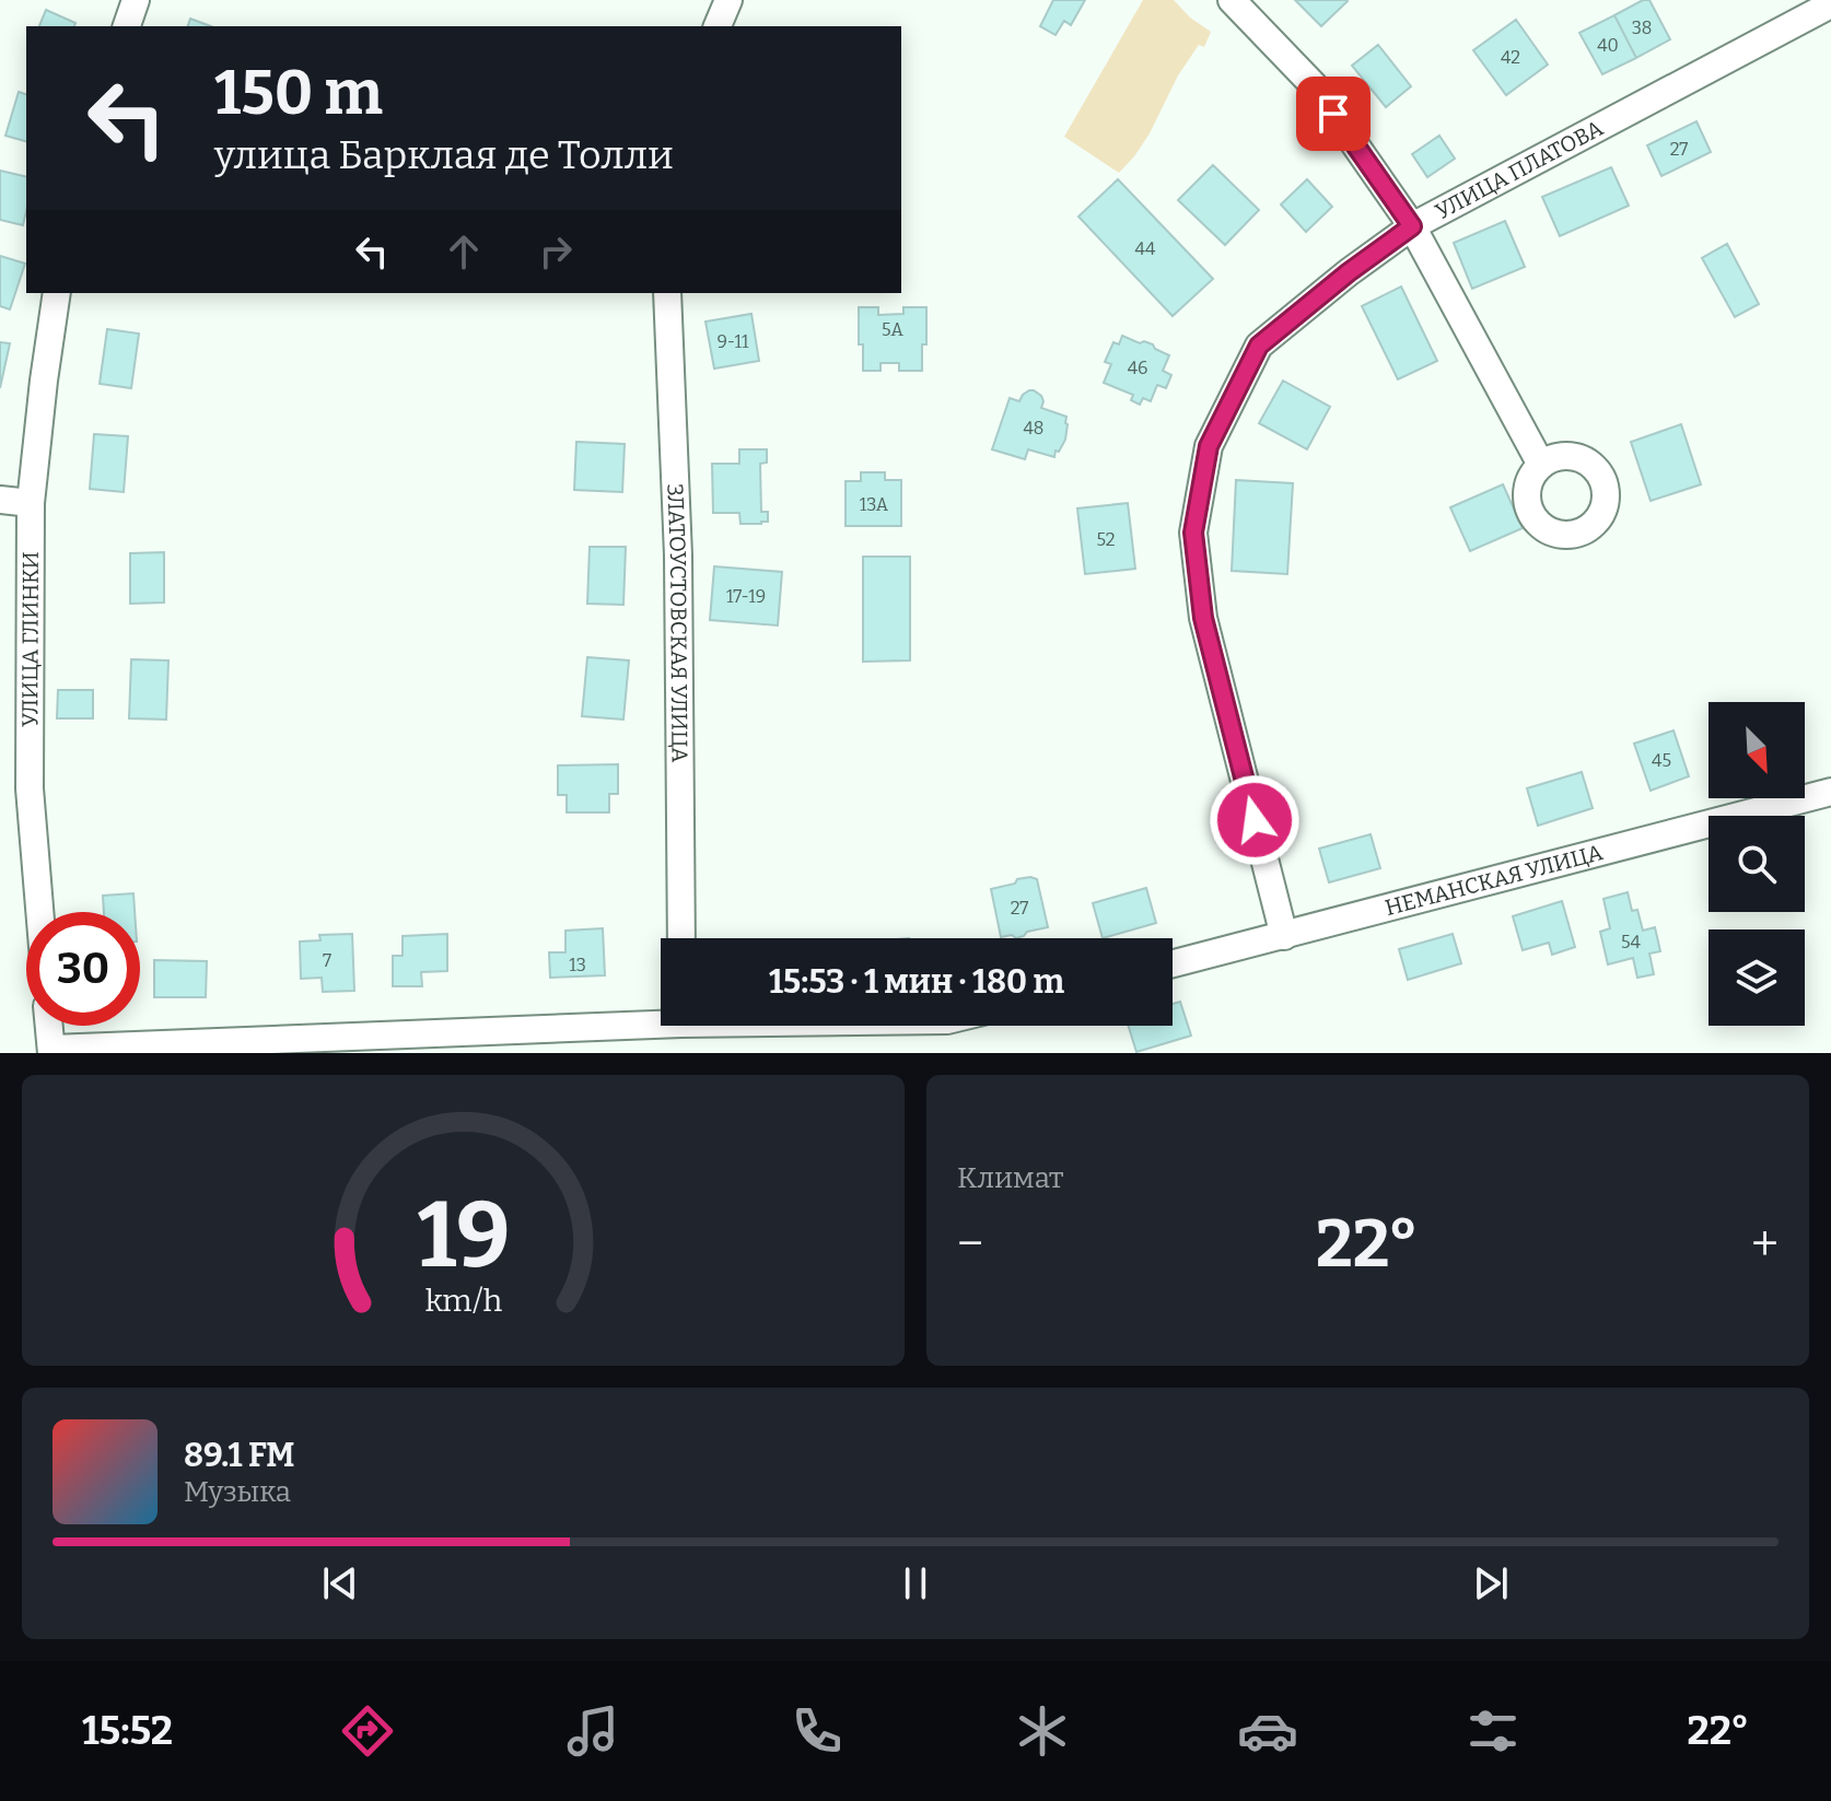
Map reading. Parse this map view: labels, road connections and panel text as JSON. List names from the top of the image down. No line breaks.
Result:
{"streets":{"street":["УЛИЦА ПЛАТОВА","ЗЛАТОУСТОВСКАЯ УЛИЦА","УЛИЦА ГЛИНКИ","НЕМАНСКАЯ УЛИЦА"]},"crossings":[["УЛИЦА ПЛАТОВА","НЕМАНСКАЯ УЛИЦА"]],"house_numbers":["38","40","42","27","44","5А","9-11","46","48","13А","52","17-19","45","27","54","7","13"],"north":"bottom right","page":{"turn":["150 m","улица Барклая де Толли"],"limit":"30","trip":"15:53 · 1 мин · 180 m","tile":"Климат","heat":["−","22°","+"],"song":["89.1 FM","Музыка"],"tabs":["15:52","22°"],"gauge":["19","km/h"]}}
